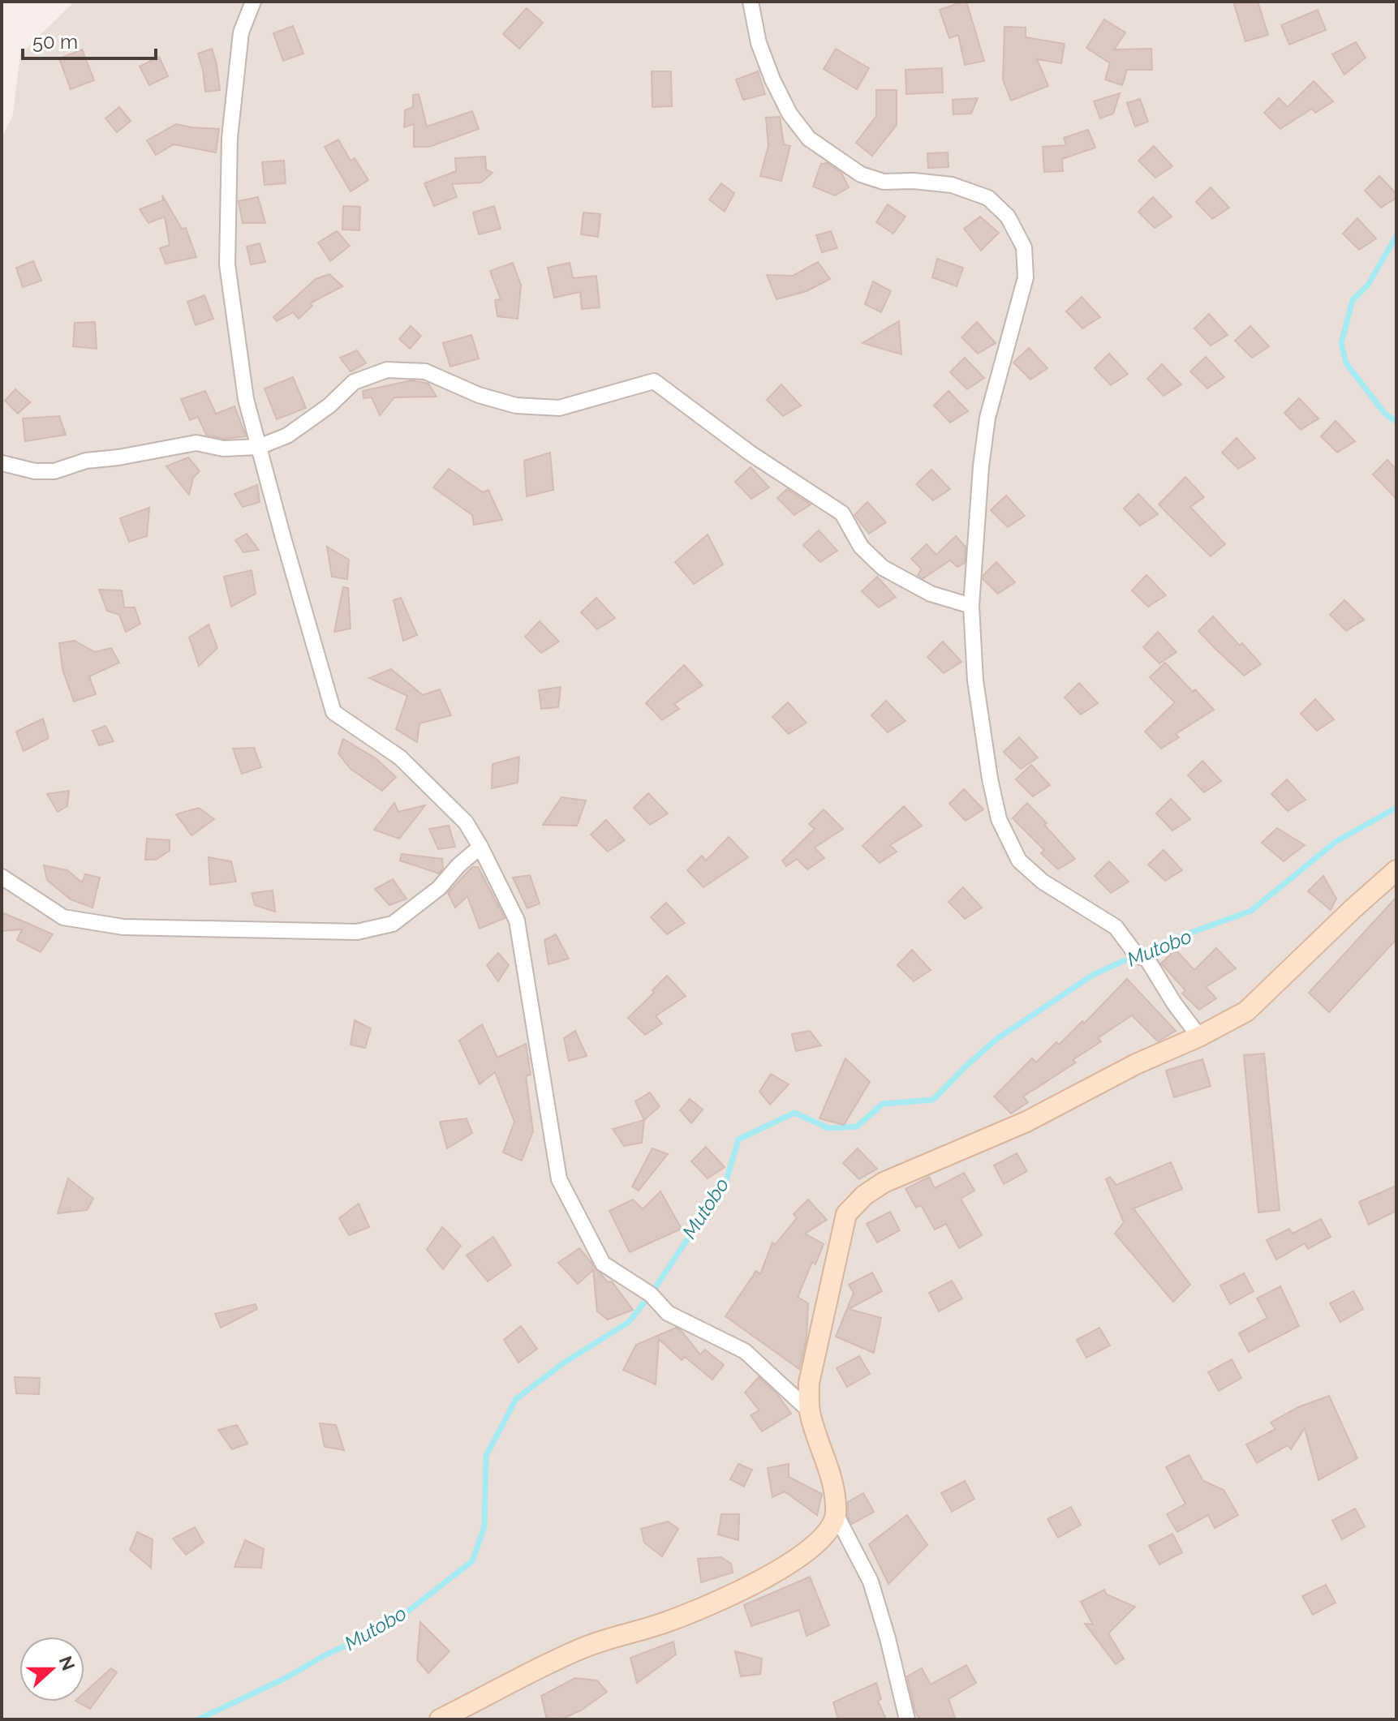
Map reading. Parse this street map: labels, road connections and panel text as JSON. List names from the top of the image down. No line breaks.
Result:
{"water":["Mutobo"],"scale_bar":"50 m","north":"right"}
